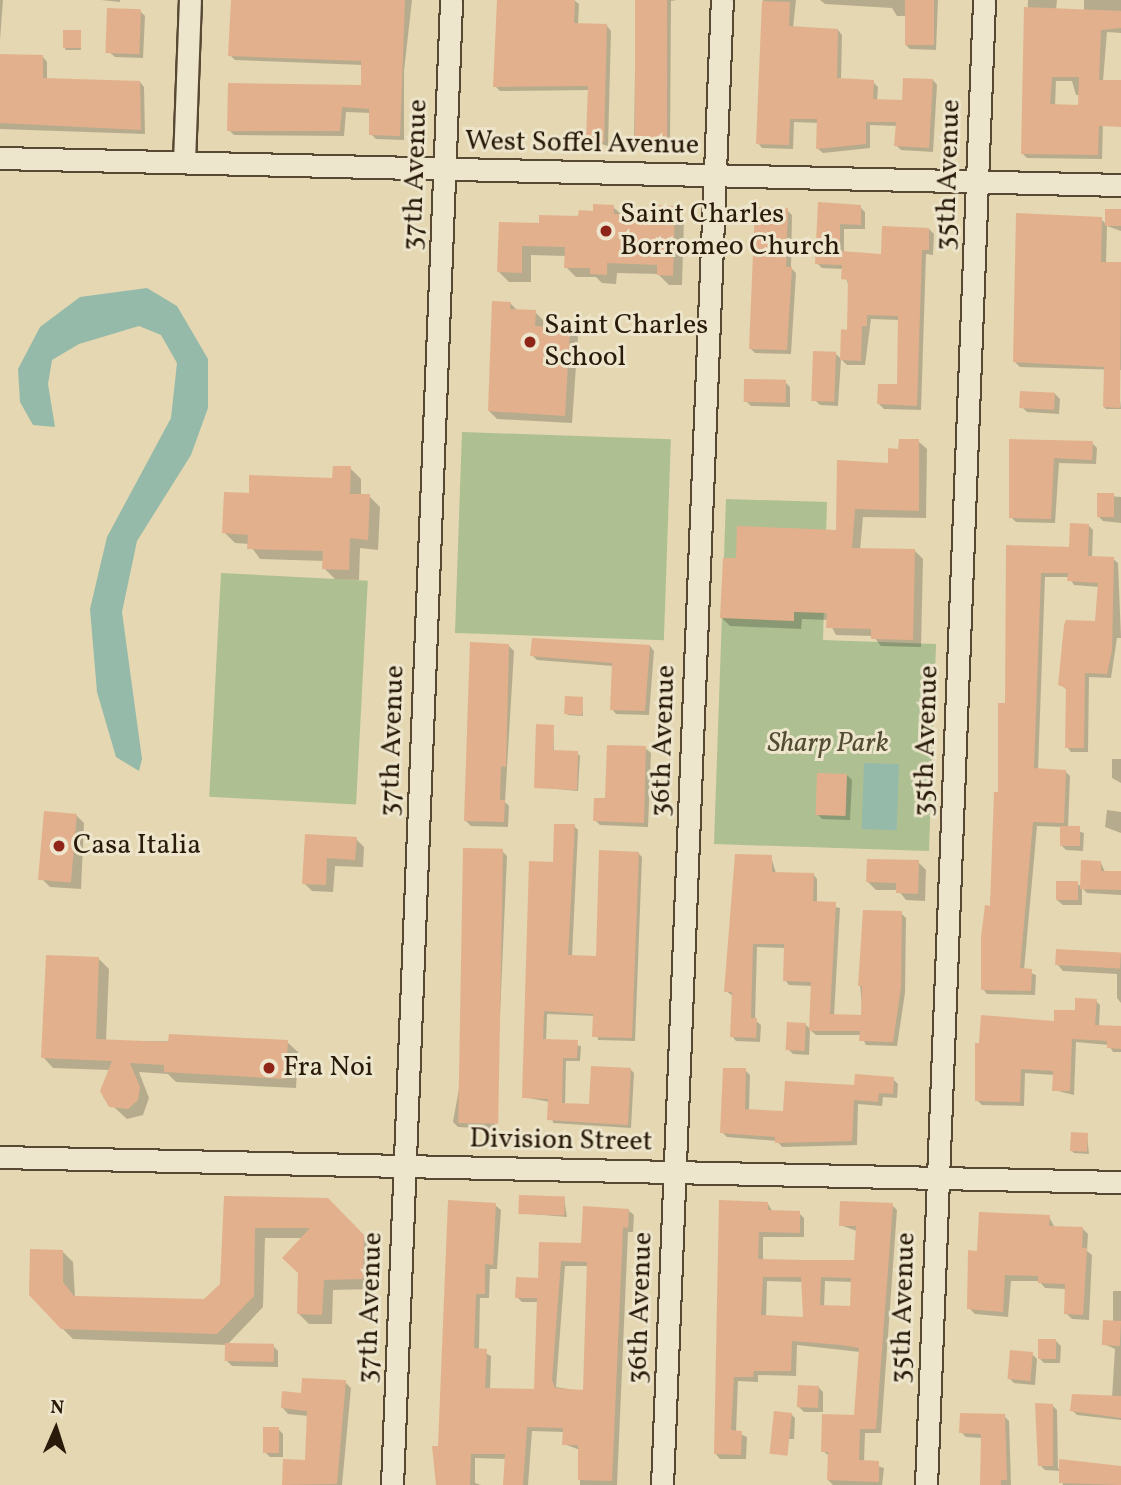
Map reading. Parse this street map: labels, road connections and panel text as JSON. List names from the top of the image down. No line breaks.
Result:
{"streets":{"street":["West Soffel Avenue","37th Avenue","35th Avenue","36th Avenue","Division Street"]},"crossings":[["West Soffel Avenue","37th Avenue"],["West Soffel Avenue","35th Avenue"],["West Soffel Avenue","36th Avenue"],["37th Avenue","Division Street"],["35th Avenue","Division Street"],["36th Avenue","Division Street"]],"parks":["Sharp Park"],"places":["Saint Charles Borromeo Church","Saint Charles School","Casa Italia","Fra Noi"],"north":"top"}
